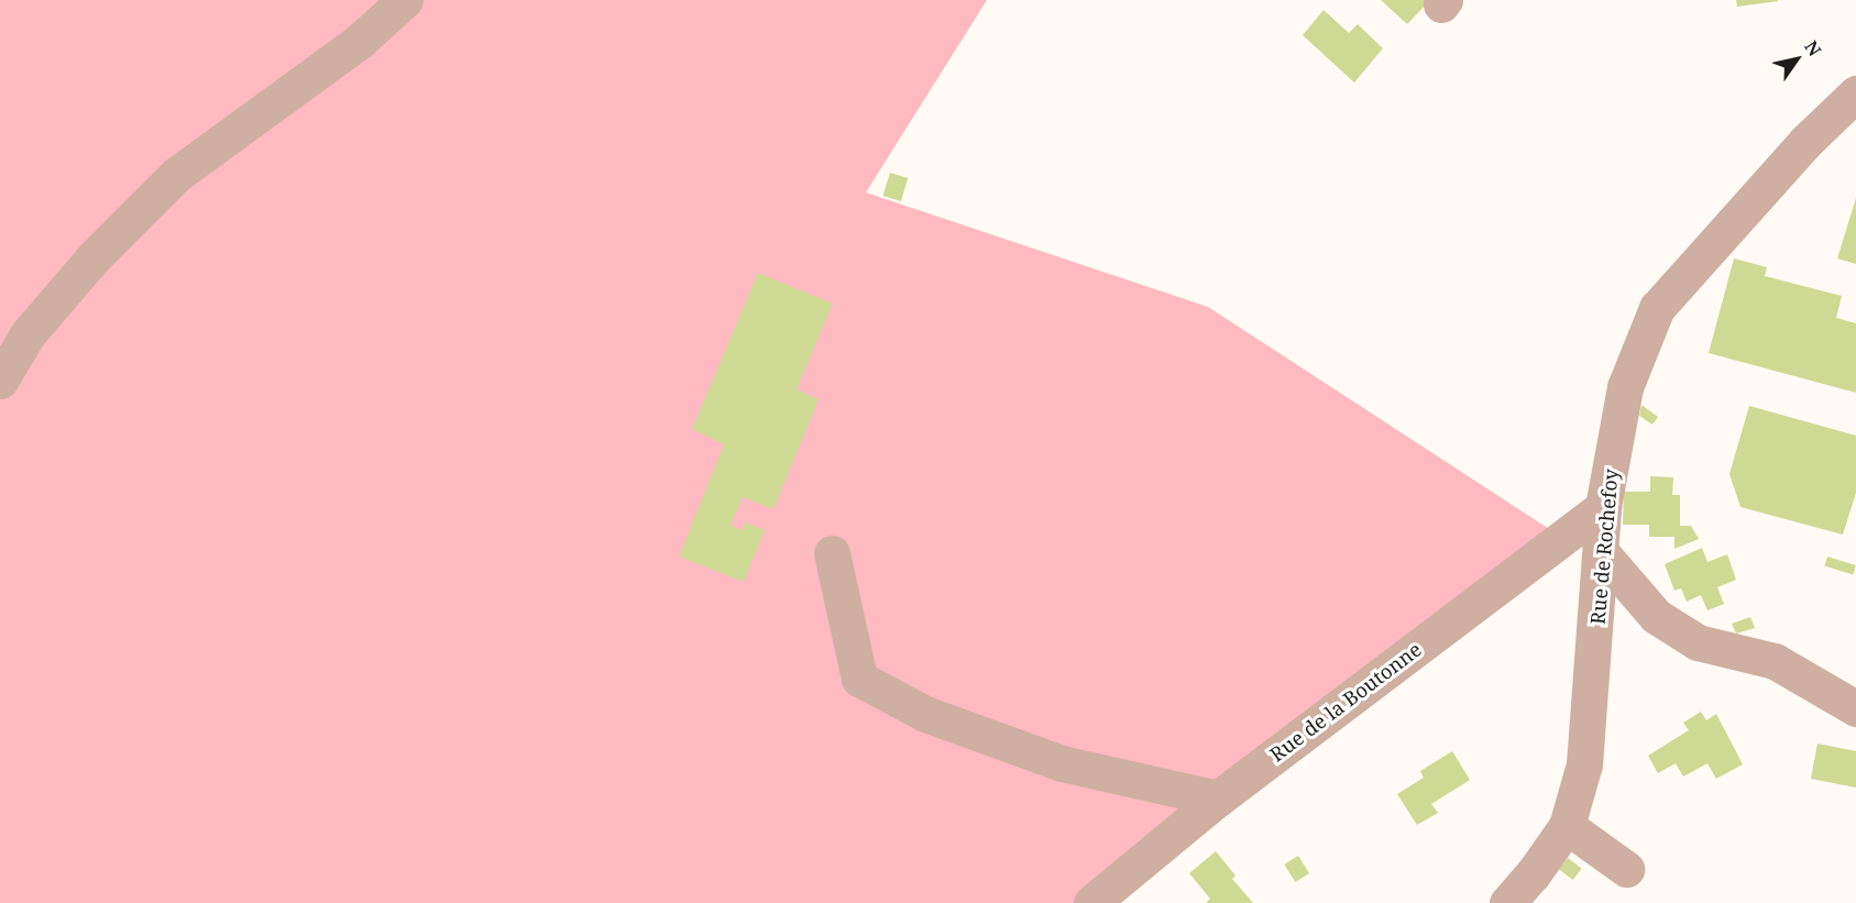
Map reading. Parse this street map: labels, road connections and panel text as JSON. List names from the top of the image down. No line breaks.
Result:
{"streets":{"street":["Rue de Rochefoy","Rue de la Boutonne"]},"crossings":[["Rue de Rochefoy","Rue de la Boutonne"]],"north":"top right"}
